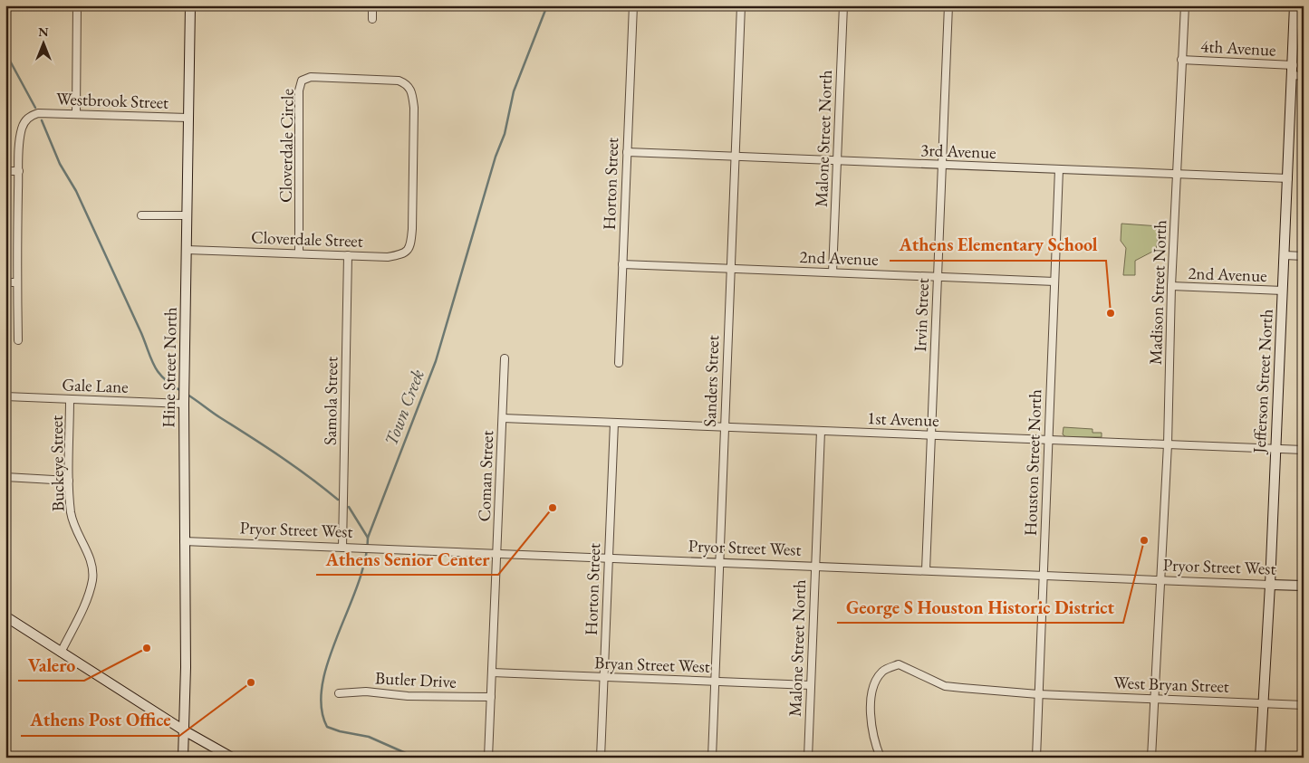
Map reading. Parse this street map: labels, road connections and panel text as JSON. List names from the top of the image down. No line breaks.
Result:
{"streets":{"main road":["Hine Street North","Jefferson Street North","Pryor Street West"],"street":["4th Avenue","Westbrook Street","Malone Street North","Cloverdale Circle","3rd Avenue","Horton Street","Cloverdale Street","2nd Avenue","Madison Street North","Irvin Street","Sanders Street","Gale Lane","Samola Street","1st Avenue","Houston Street North","Buckeye Street","Coman Street","Bryan Street West","Butler Drive","West Bryan Street"]},"crossings":[["4th Avenue","Madison Street North"],["4th Avenue","Jefferson Street North"],["Westbrook Street","Hine Street North"],["Malone Street North","3rd Avenue"],["Malone Street North","2nd Avenue"],["Malone Street North","1st Avenue"],["Malone Street North","Pryor Street West"],["Malone Street North","Bryan Street West"],["Cloverdale Circle","Cloverdale Street"],["3rd Avenue","Horton Street"],["3rd Avenue","Madison Street North"],["3rd Avenue","Irvin Street"],["3rd Avenue","Sanders Street"],["3rd Avenue","Jefferson Street North"],["3rd Avenue","Houston Street North"],["Horton Street","2nd Avenue"],["Horton Street","1st Avenue"],["Horton Street","Pryor Street West"],["Horton Street","Bryan Street West"],["Cloverdale Street","Hine Street North"],["Cloverdale Street","Samola Street"],["2nd Avenue","Madison Street North"],["2nd Avenue","Irvin Street"],["2nd Avenue","Sanders Street"],["2nd Avenue","Jefferson Street North"],["2nd Avenue","Houston Street North"],["Madison Street North","1st Avenue"],["Madison Street North","Pryor Street West"],["Madison Street North","West Bryan Street"],["Irvin Street","1st Avenue"],["Irvin Street","Pryor Street West"],["Hine Street North","Gale Lane"],["Hine Street North","Pryor Street West"],["Sanders Street","1st Avenue"],["Sanders Street","Pryor Street West"],["Sanders Street","Bryan Street West"],["Jefferson Street North","1st Avenue"],["Jefferson Street North","Pryor Street West"],["Jefferson Street North","West Bryan Street"],["Gale Lane","Buckeye Street"],["Samola Street","Pryor Street West"],["1st Avenue","Houston Street North"],["1st Avenue","Coman Street"],["Houston Street North","Pryor Street West"],["Houston Street North","West Bryan Street"],["Coman Street","Pryor Street West"],["Coman Street","Bryan Street West"],["Coman Street","Butler Drive"]],"water":["Town Creek"],"places":["Athens Elementary School","Athens Senior Center","George S Houston Historic District","Valero","Athens Post Office"],"north":"top"}
